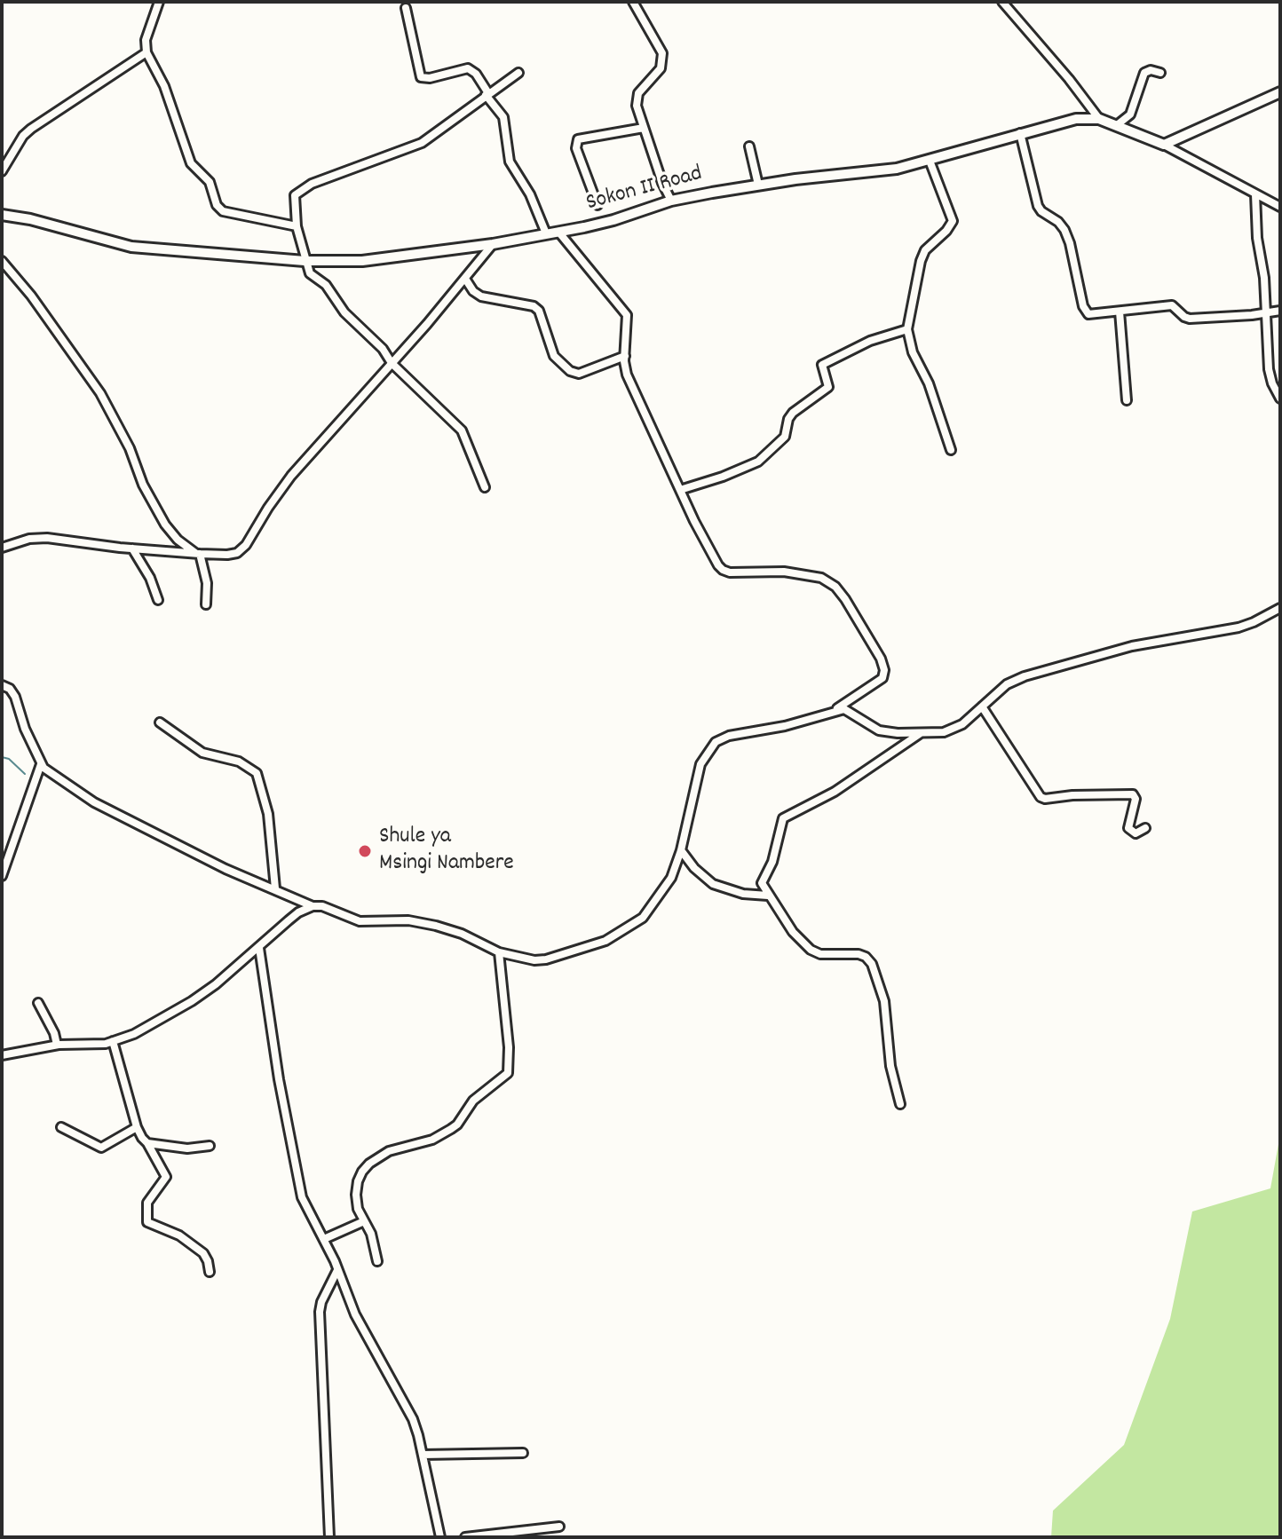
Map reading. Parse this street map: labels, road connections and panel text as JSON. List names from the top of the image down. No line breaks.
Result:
{"streets":{"street":["Sokon II Road"]},"places":["Shule ya Msingi Nambere"]}
